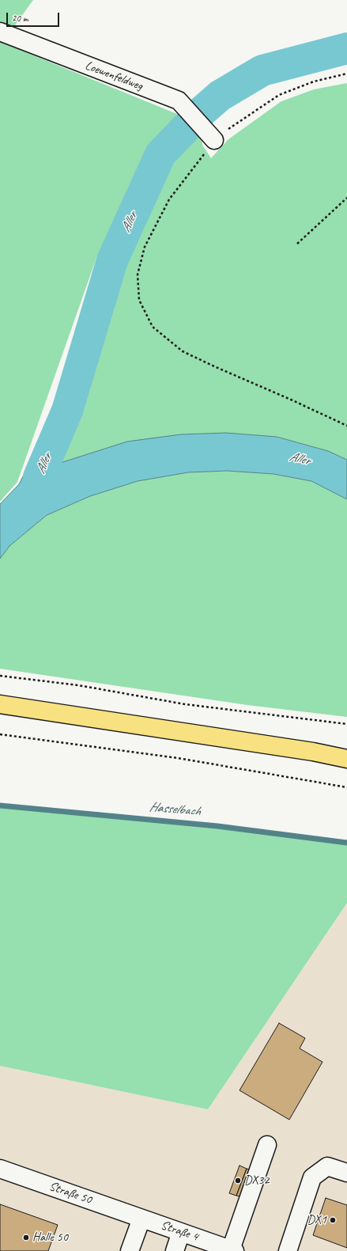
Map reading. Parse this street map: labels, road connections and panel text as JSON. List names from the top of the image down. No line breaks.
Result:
{"streets":{"street":["Loewenfeldweg","Straße 50","Straße 4"]},"crossings":[["Straße 50","Straße 4"]],"water":["Aller","Hasselbach"],"places":["DX32","DX1","Halle 50"],"scale_bar":"20 m"}
